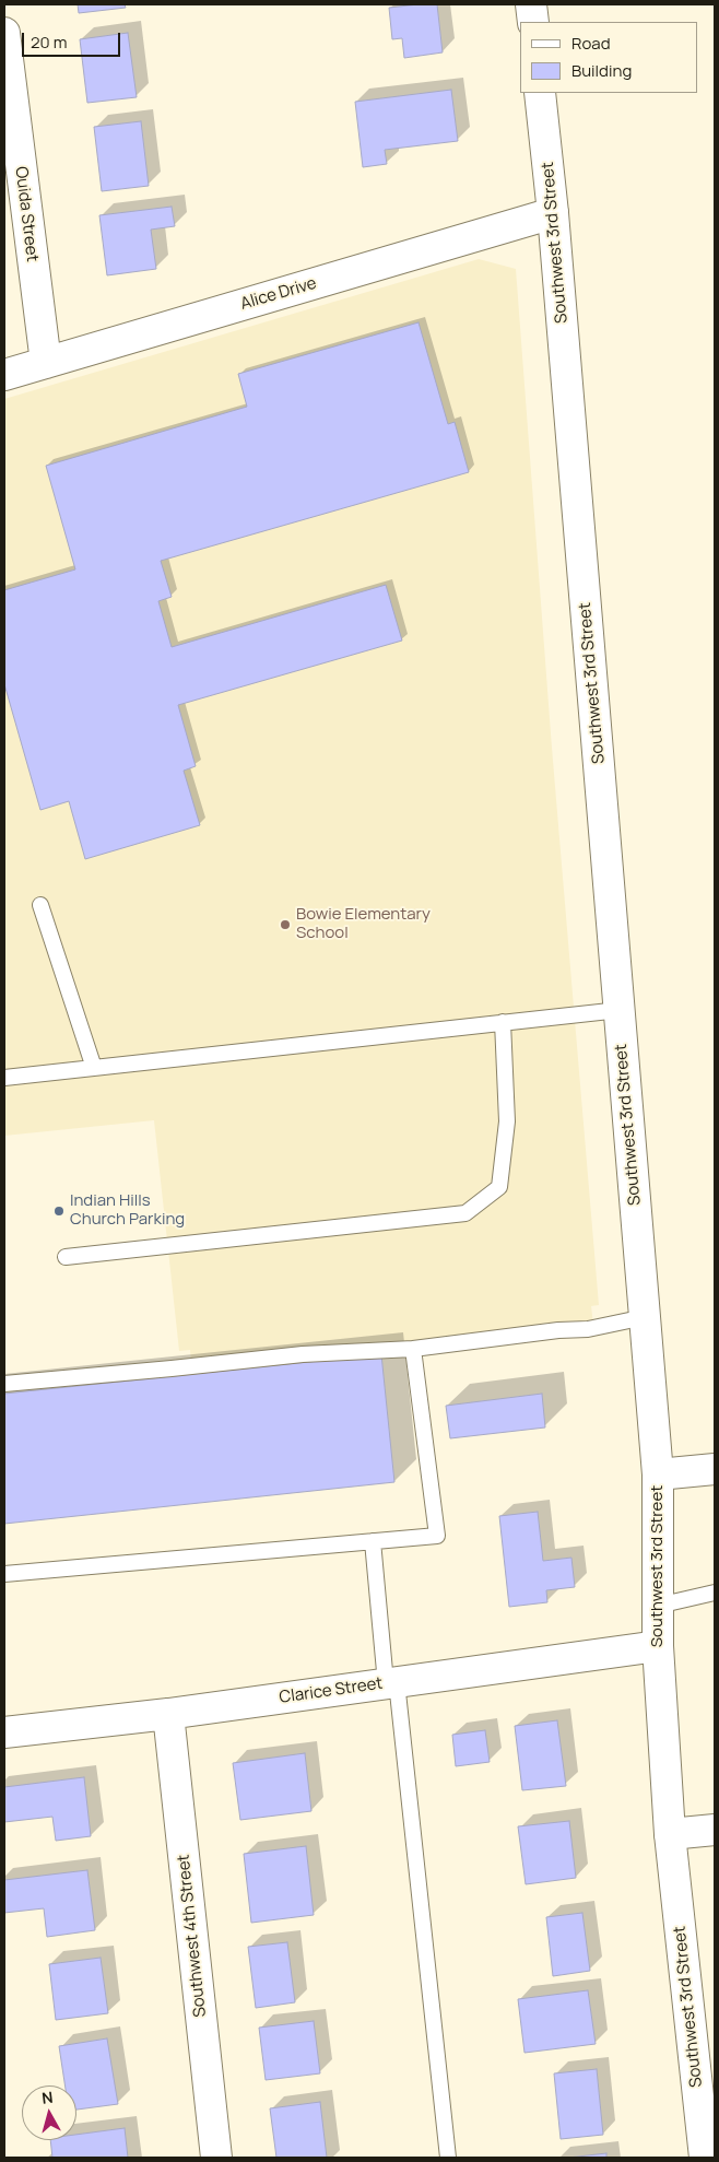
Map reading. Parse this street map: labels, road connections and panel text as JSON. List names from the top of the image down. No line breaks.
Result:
{"streets":{"street":["Ouida Street","Southwest 3rd Street","Alice Drive","Clarice Street","Southwest 4th Street"]},"crossings":[["Ouida Street","Alice Drive"],["Southwest 3rd Street","Alice Drive"],["Southwest 3rd Street","Clarice Street"],["Clarice Street","Southwest 4th Street"]],"places":["Bowie Elementary School","Indian Hills Church Parking"],"legend":["Road","Building"],"scale_bar":"20 m","north":"top"}
